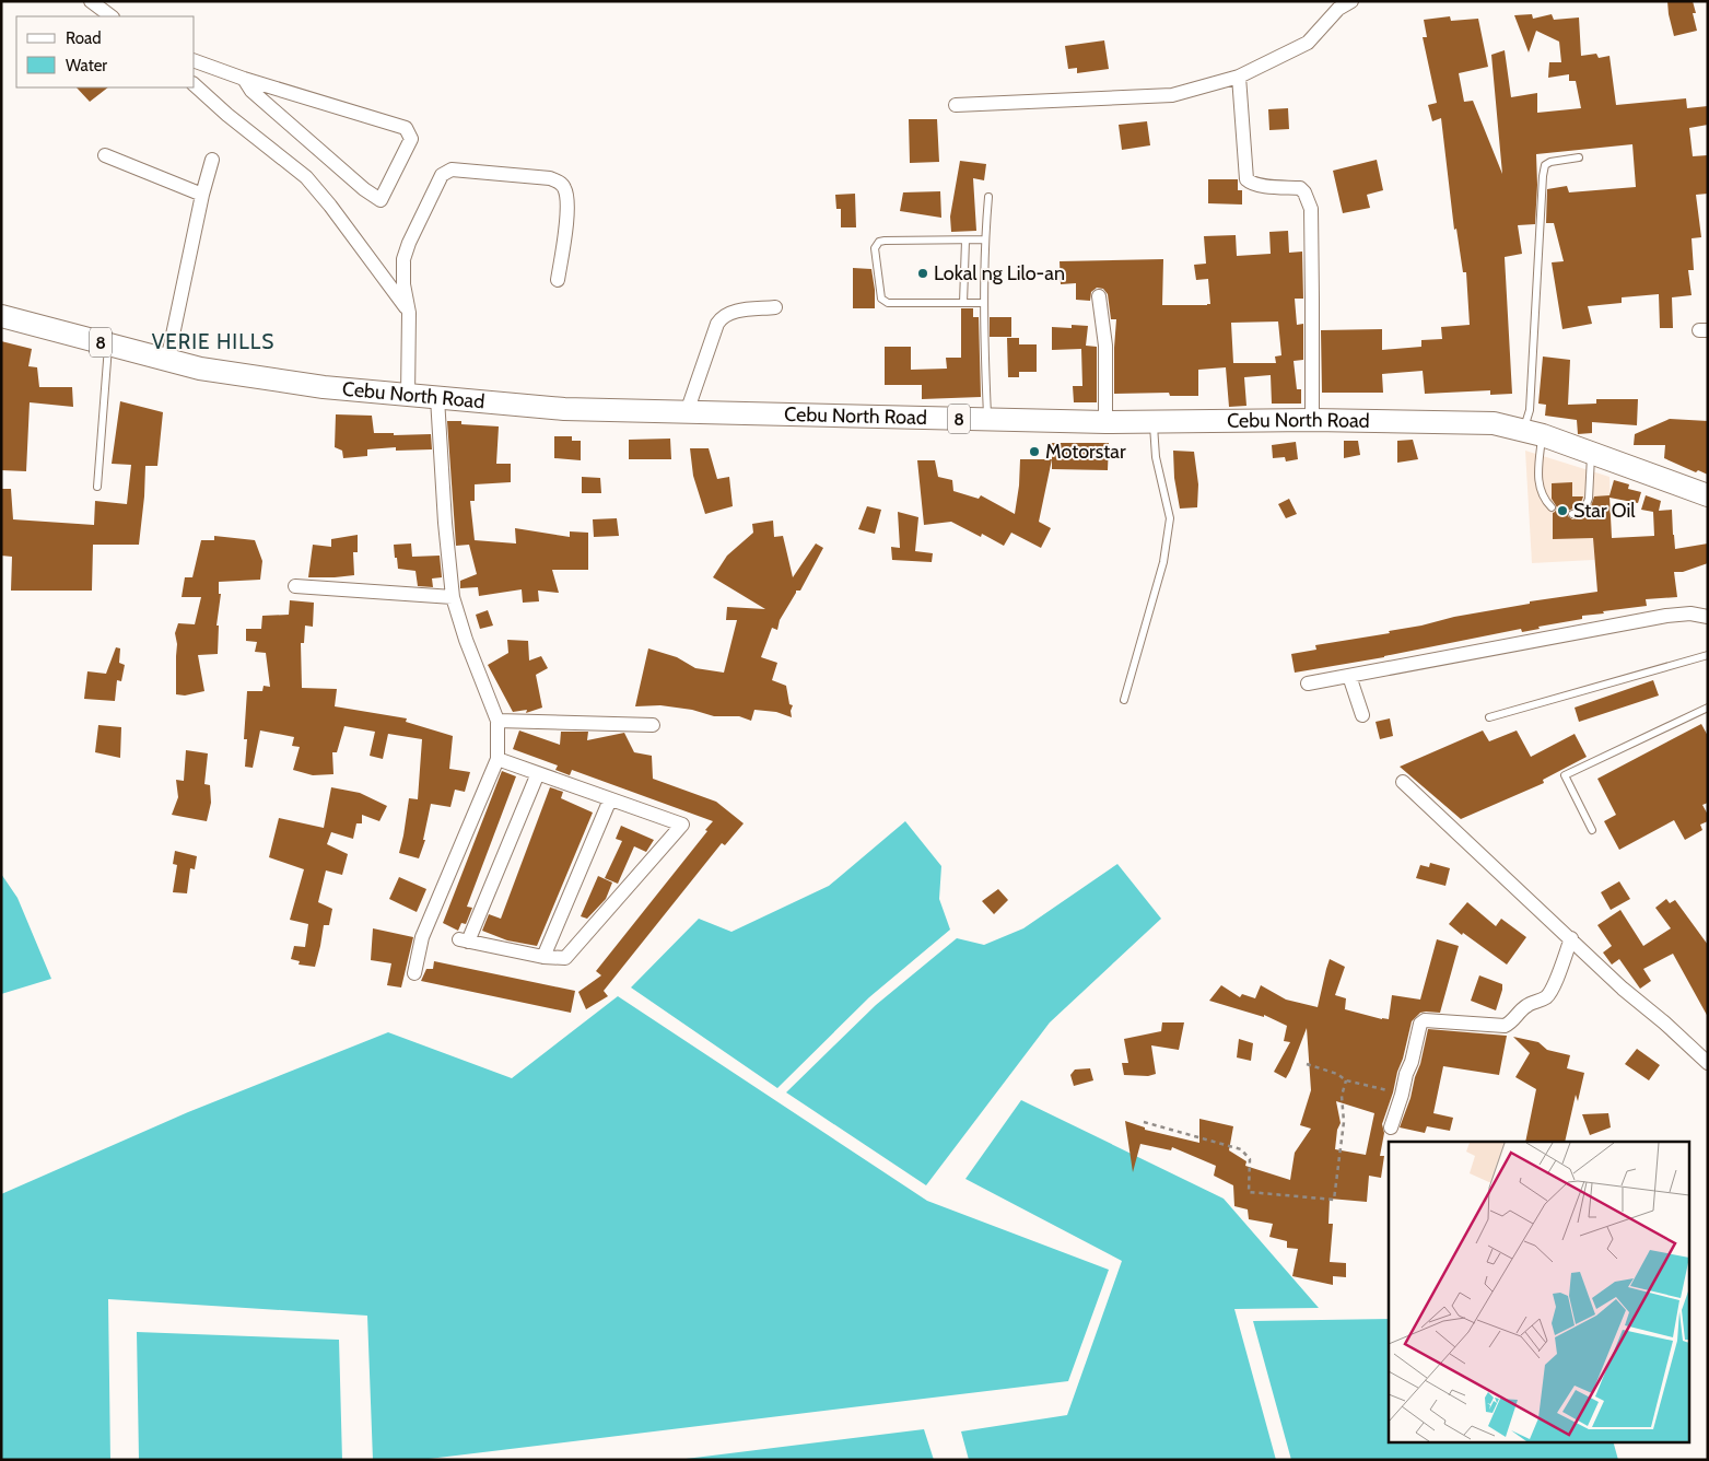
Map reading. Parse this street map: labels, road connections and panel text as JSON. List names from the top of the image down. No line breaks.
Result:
{"streets":{"main road":["8","Cebu North Road"]},"districts":["VERIE HILLS"],"places":["Lokal ng Lilo-an","Motorstar","Star Oil"],"legend":["Road","Water"]}
